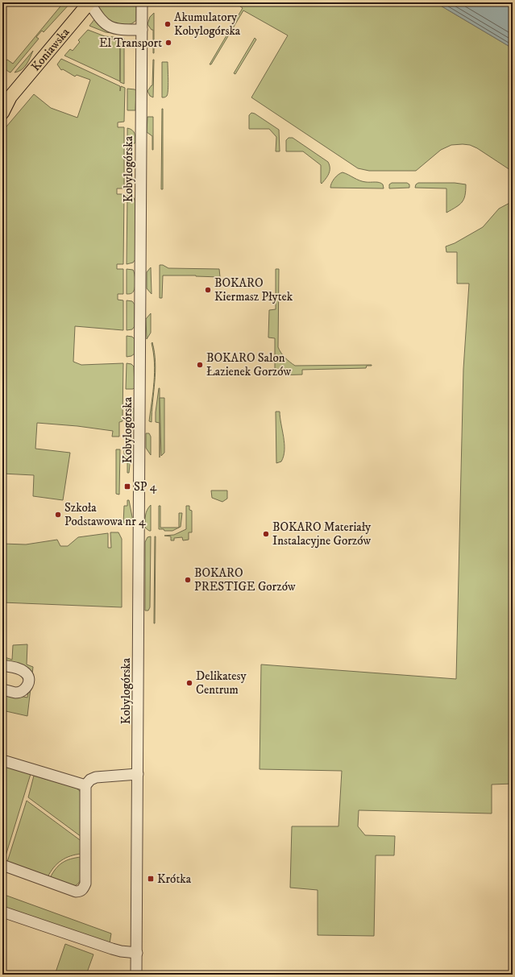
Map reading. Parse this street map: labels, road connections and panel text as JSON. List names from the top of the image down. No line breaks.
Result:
{"streets":{"main road":["Koniawska"],"street":["Kobylogórska"]},"places":{"other":["Akumulatory Kobylogórska","El Transport","BOKARO Kiermasz Płytek","BOKARO Salon Łazienek Gorzów","Szkoła Podstawowa nr 4","BOKARO Materiały Instalacyjne Gorzów","BOKARO PRESTIGE Gorzów","Delikatesy Centrum"],"transit":["SP 4","Krótka"]}}
